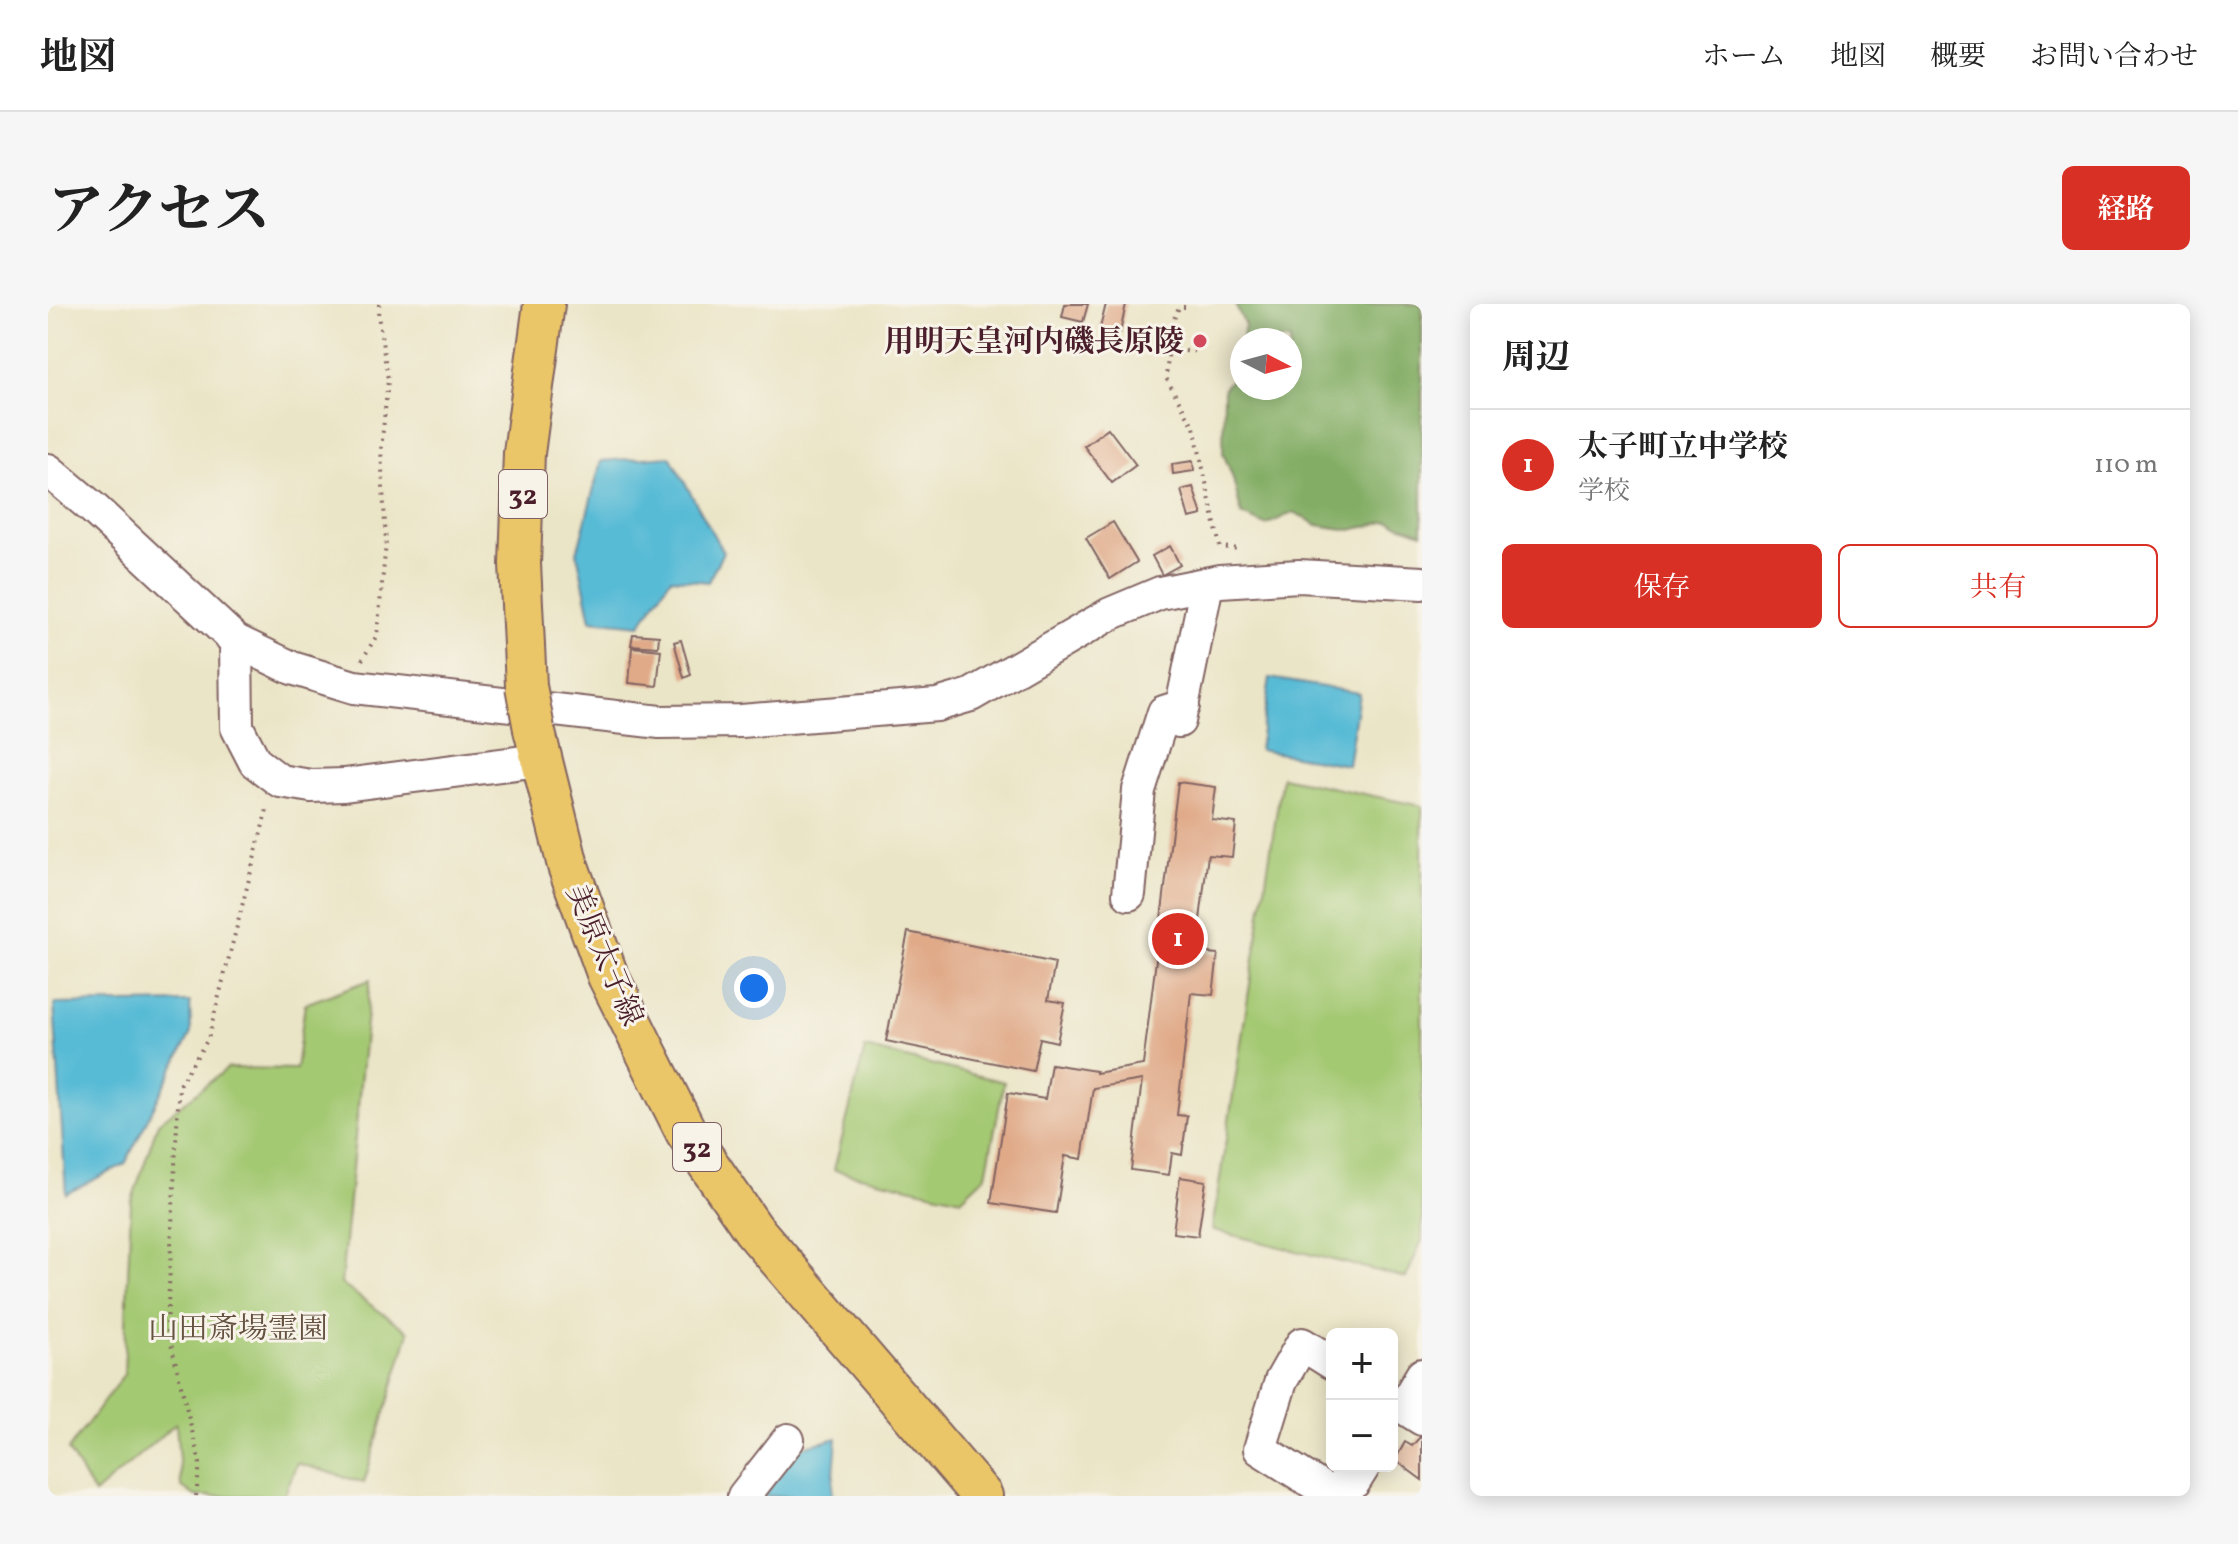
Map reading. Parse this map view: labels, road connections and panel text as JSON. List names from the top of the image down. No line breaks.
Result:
{"streets":{"main road":["32","美原太子線"]},"parks":["山田斎場霊園"],"places":["用明天皇河内磯長原陵"],"north":"right","page":{"header":"地図","nav":["ホーム","地図","概要","お問い合わせ"],"title":"アクセス","buttons":["経路",["保存","共有"]],"heading":"周辺","list":[{"mark":"1","name":"太子町立中学校","note":"学校","value":"110 m"}],"pins":"1","map_buttons":["+","−"]}}
